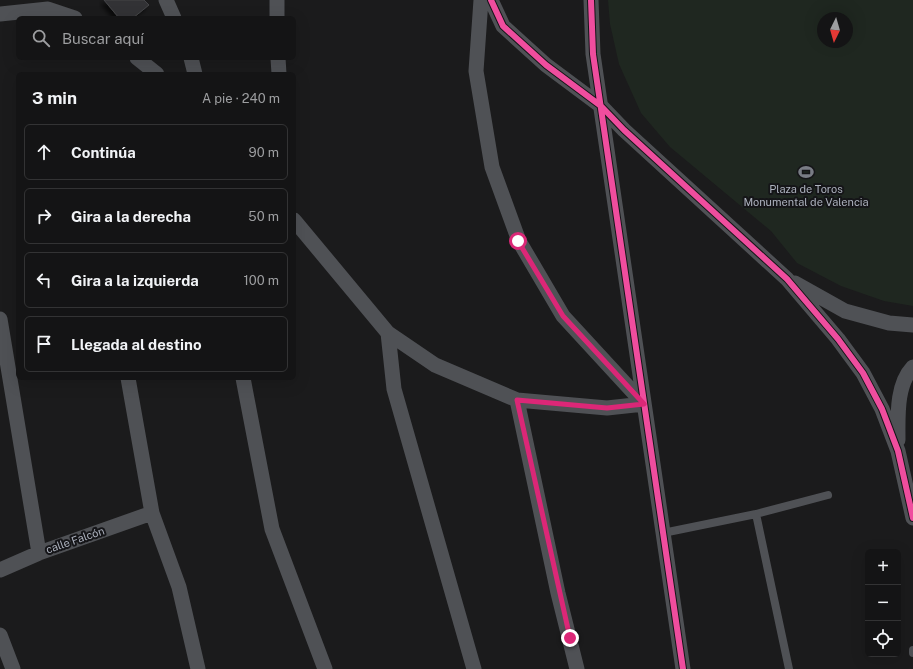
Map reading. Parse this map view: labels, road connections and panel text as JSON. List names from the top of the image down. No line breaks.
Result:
{"streets":{"street":["calle Falcón"]},"places":{"sports":["Plaza de Toros Monumental de Valencia"]},"north":"bottom","page":{"search":"Buscar aquí","heading":["3 min","A pie · 240 m"],"list":[["Continúa","90 m"],["Gira a la derecha","50 m"],["Gira a la izquierda","100 m"],"Llegada al destino"],"map_buttons":["+","−"]}}
